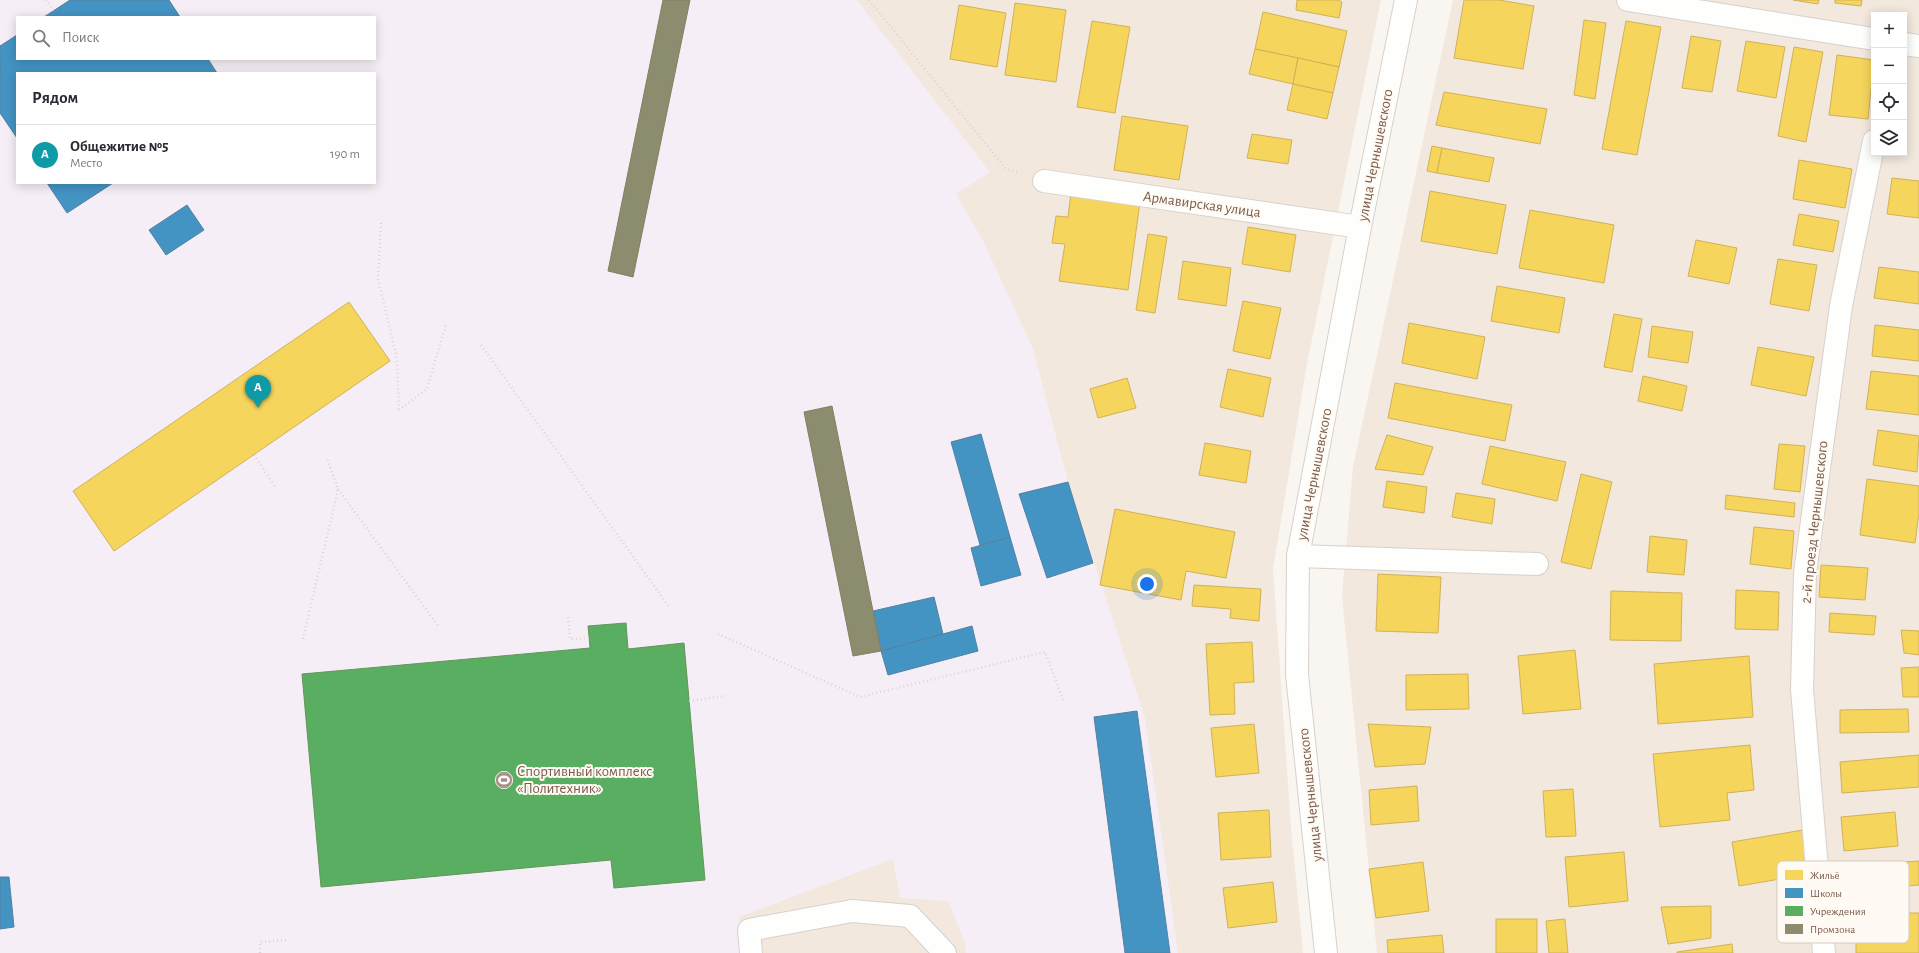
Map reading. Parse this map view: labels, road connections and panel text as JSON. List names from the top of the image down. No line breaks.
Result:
{"streets":{"street":["улица Чернышевского","Армавирская улица","2-й проезд Чернышевского"]},"crossings":[["улица Чернышевского","Армавирская улица"]],"places":{"sports":["Спортивный комплекс «Политехник»"]},"legend":["Жильё","Школы","Учреждения","Промзона"],"page":{"map_buttons":["+","−"],"search":"Поиск","heading":"Рядом","list":[{"mark":"A","name":"Общежитие №5","note":"Место","value":"190 m"}],"pins":"A"}}
